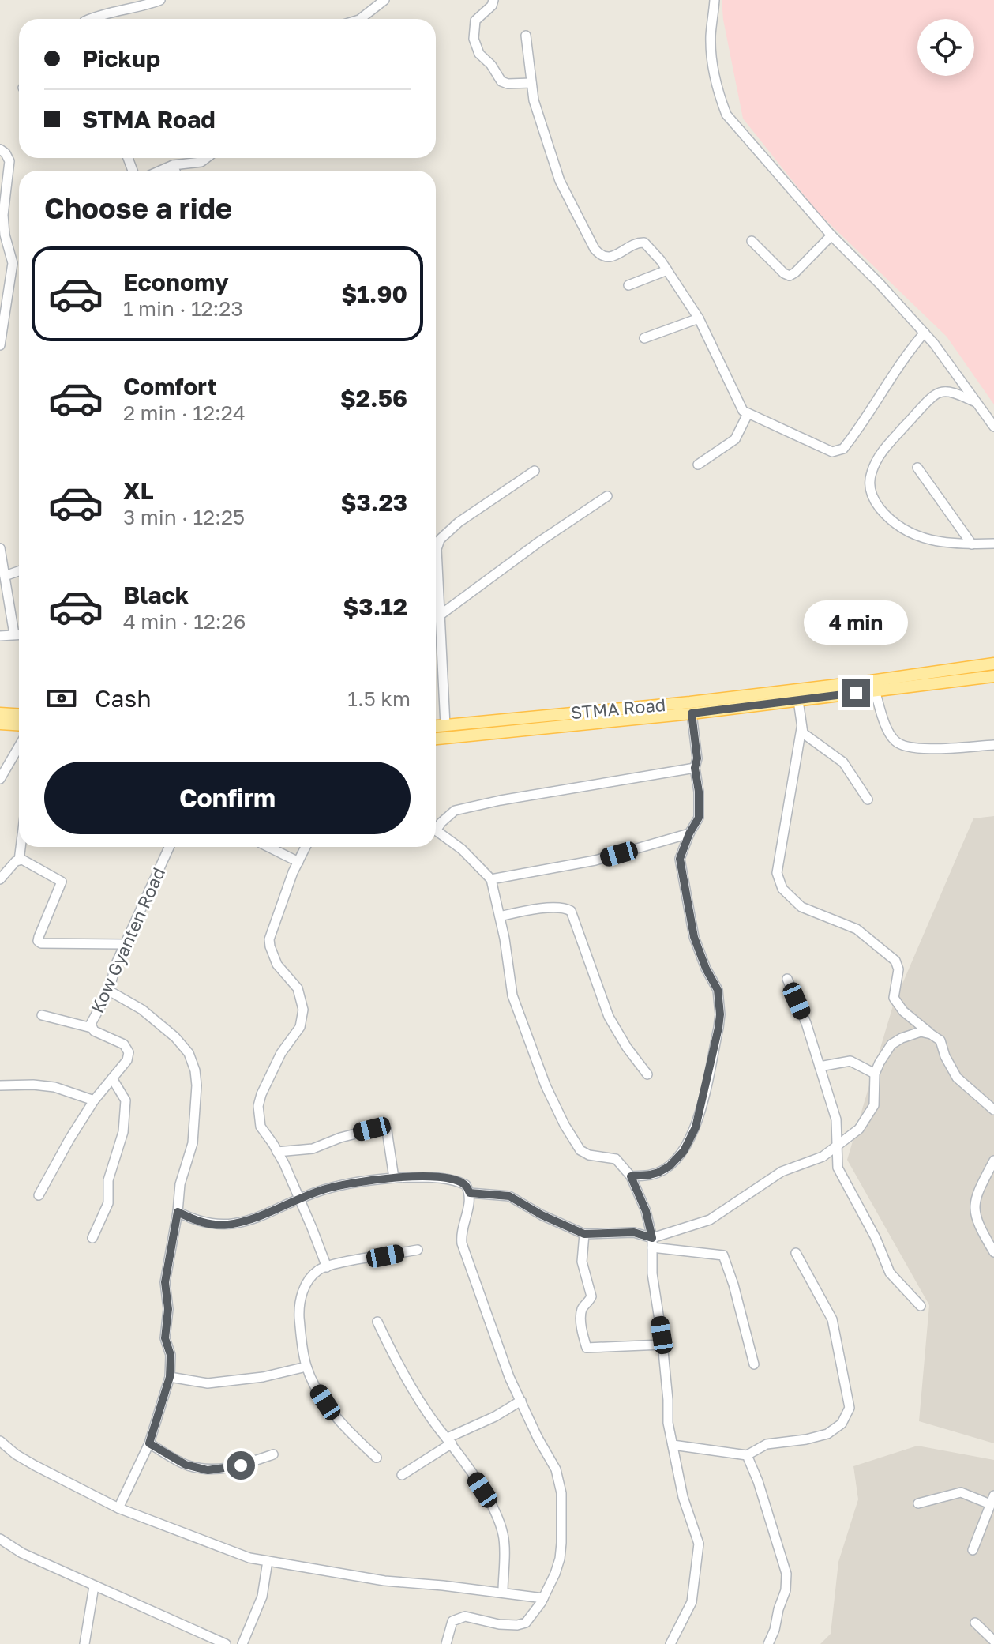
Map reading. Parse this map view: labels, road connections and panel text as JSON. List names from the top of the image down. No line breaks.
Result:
{"streets":{"main road":["STMA Road"],"street":["Kow Gyanten Road"]},"page":{"banner":["Pickup","STMA Road"],"heading":"Choose a ride","list":[{"name":"Economy","note":"1 min · 12:23","value":"$1.90"},{"name":"Comfort","note":"2 min · 12:24","value":"$2.56"},{"name":"XL","note":"3 min · 12:25","value":"$3.23"},{"name":"Black","note":"4 min · 12:26","value":"$3.12"}],"bubble":"4 min","pay":["Cash","1.5 km"],"buttons":"Confirm"}}
